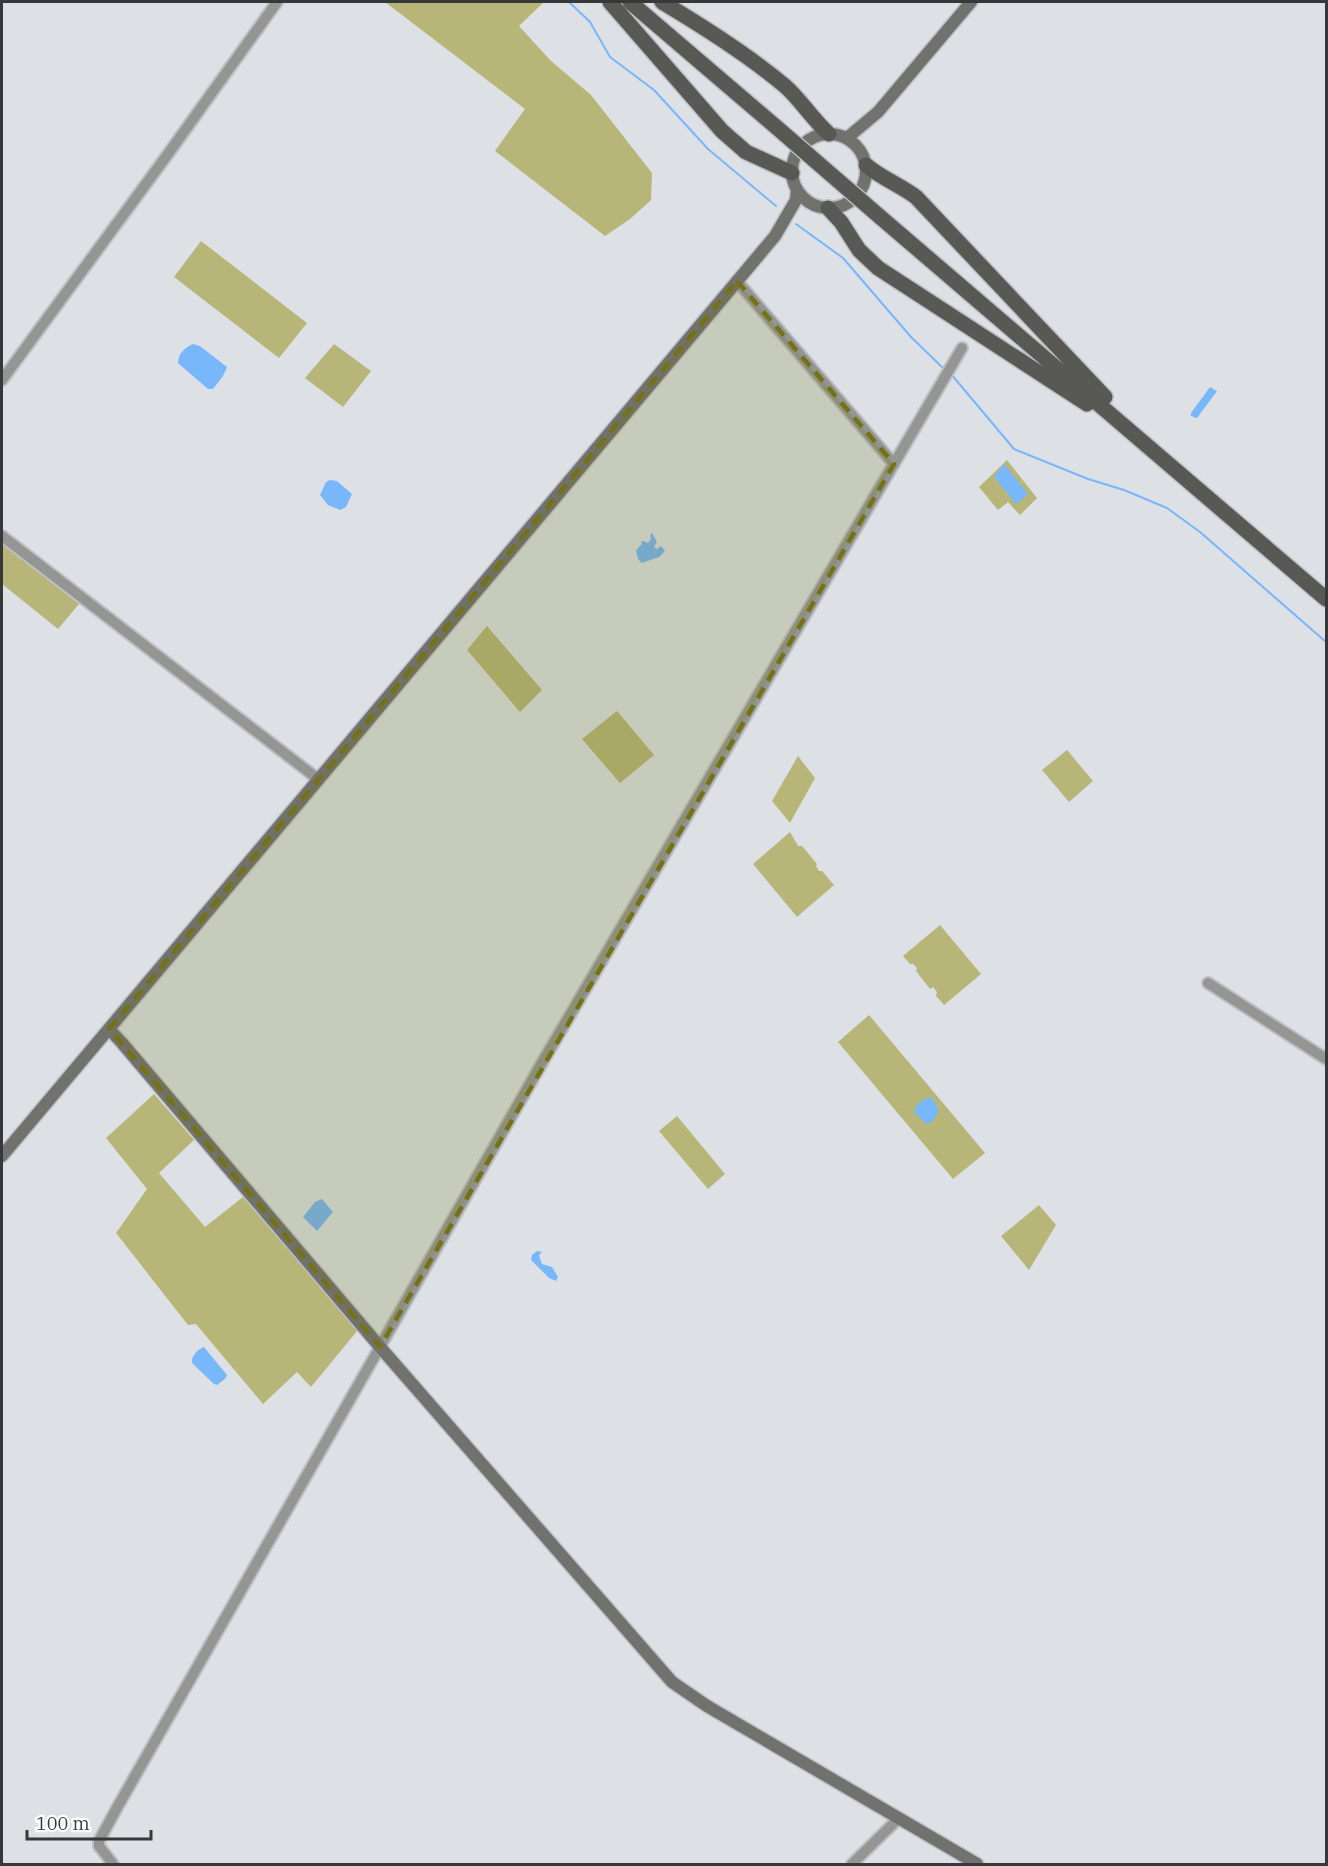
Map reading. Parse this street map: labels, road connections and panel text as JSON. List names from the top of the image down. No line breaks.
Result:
{"scale_bar":"100 m"}
